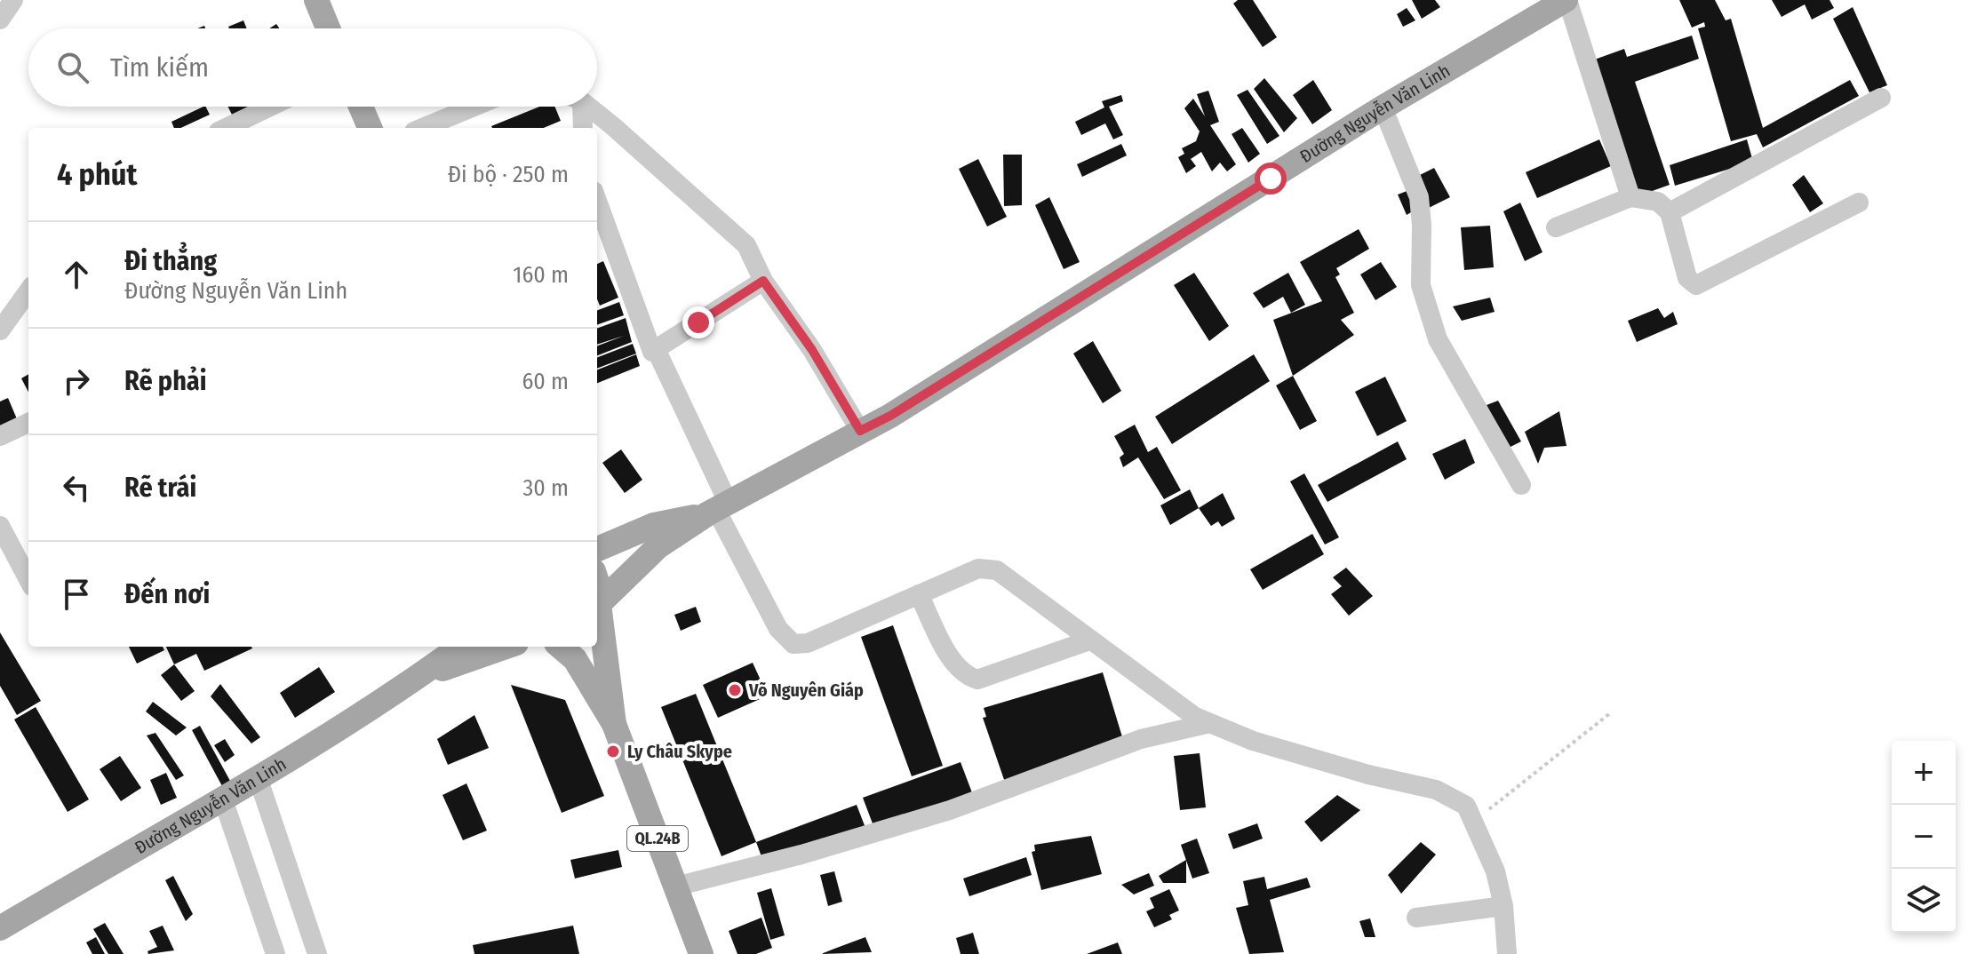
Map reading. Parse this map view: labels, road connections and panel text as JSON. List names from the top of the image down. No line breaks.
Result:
{"streets":{"main road":["Đường Nguyễn Văn Linh","QL.24B"]},"places":["Võ Nguyên Giáp","Ly Châu Skype"],"page":{"search":"Tìm kiếm","heading":["4 phút","Đi bộ · 250 m"],"list":[["Đi thẳng","Đường Nguyễn Văn Linh","160 m"],["Rẽ phải","60 m"],["Rẽ trái","30 m"],"Đến nơi"],"map_buttons":["+","−"]}}
